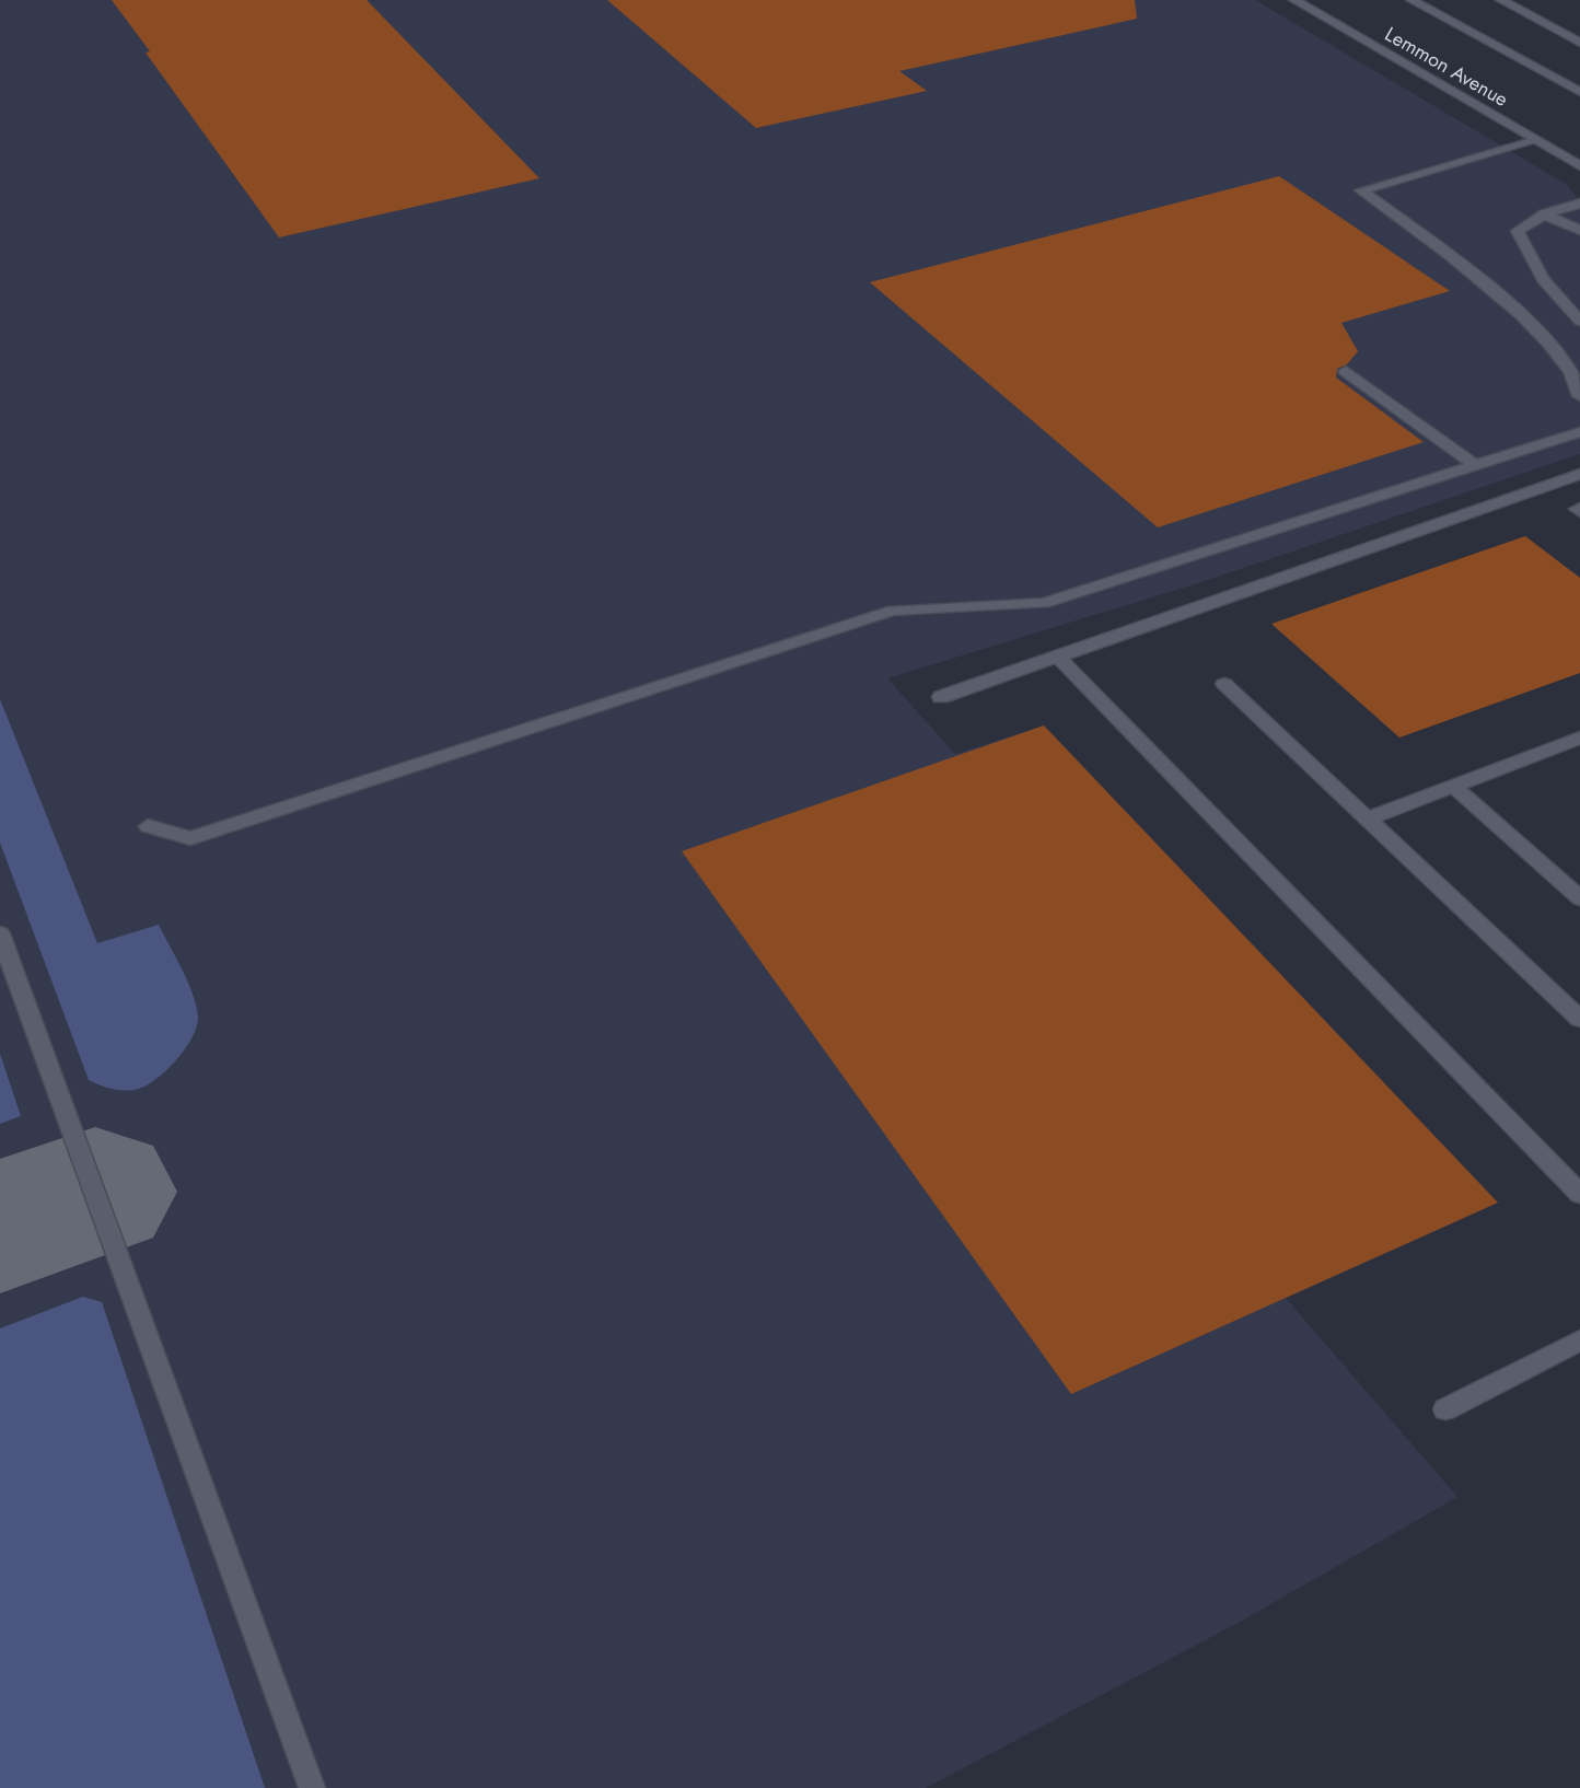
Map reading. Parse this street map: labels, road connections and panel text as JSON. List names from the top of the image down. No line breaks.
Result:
{"streets":{"street":["Lemmon Avenue"]}}
